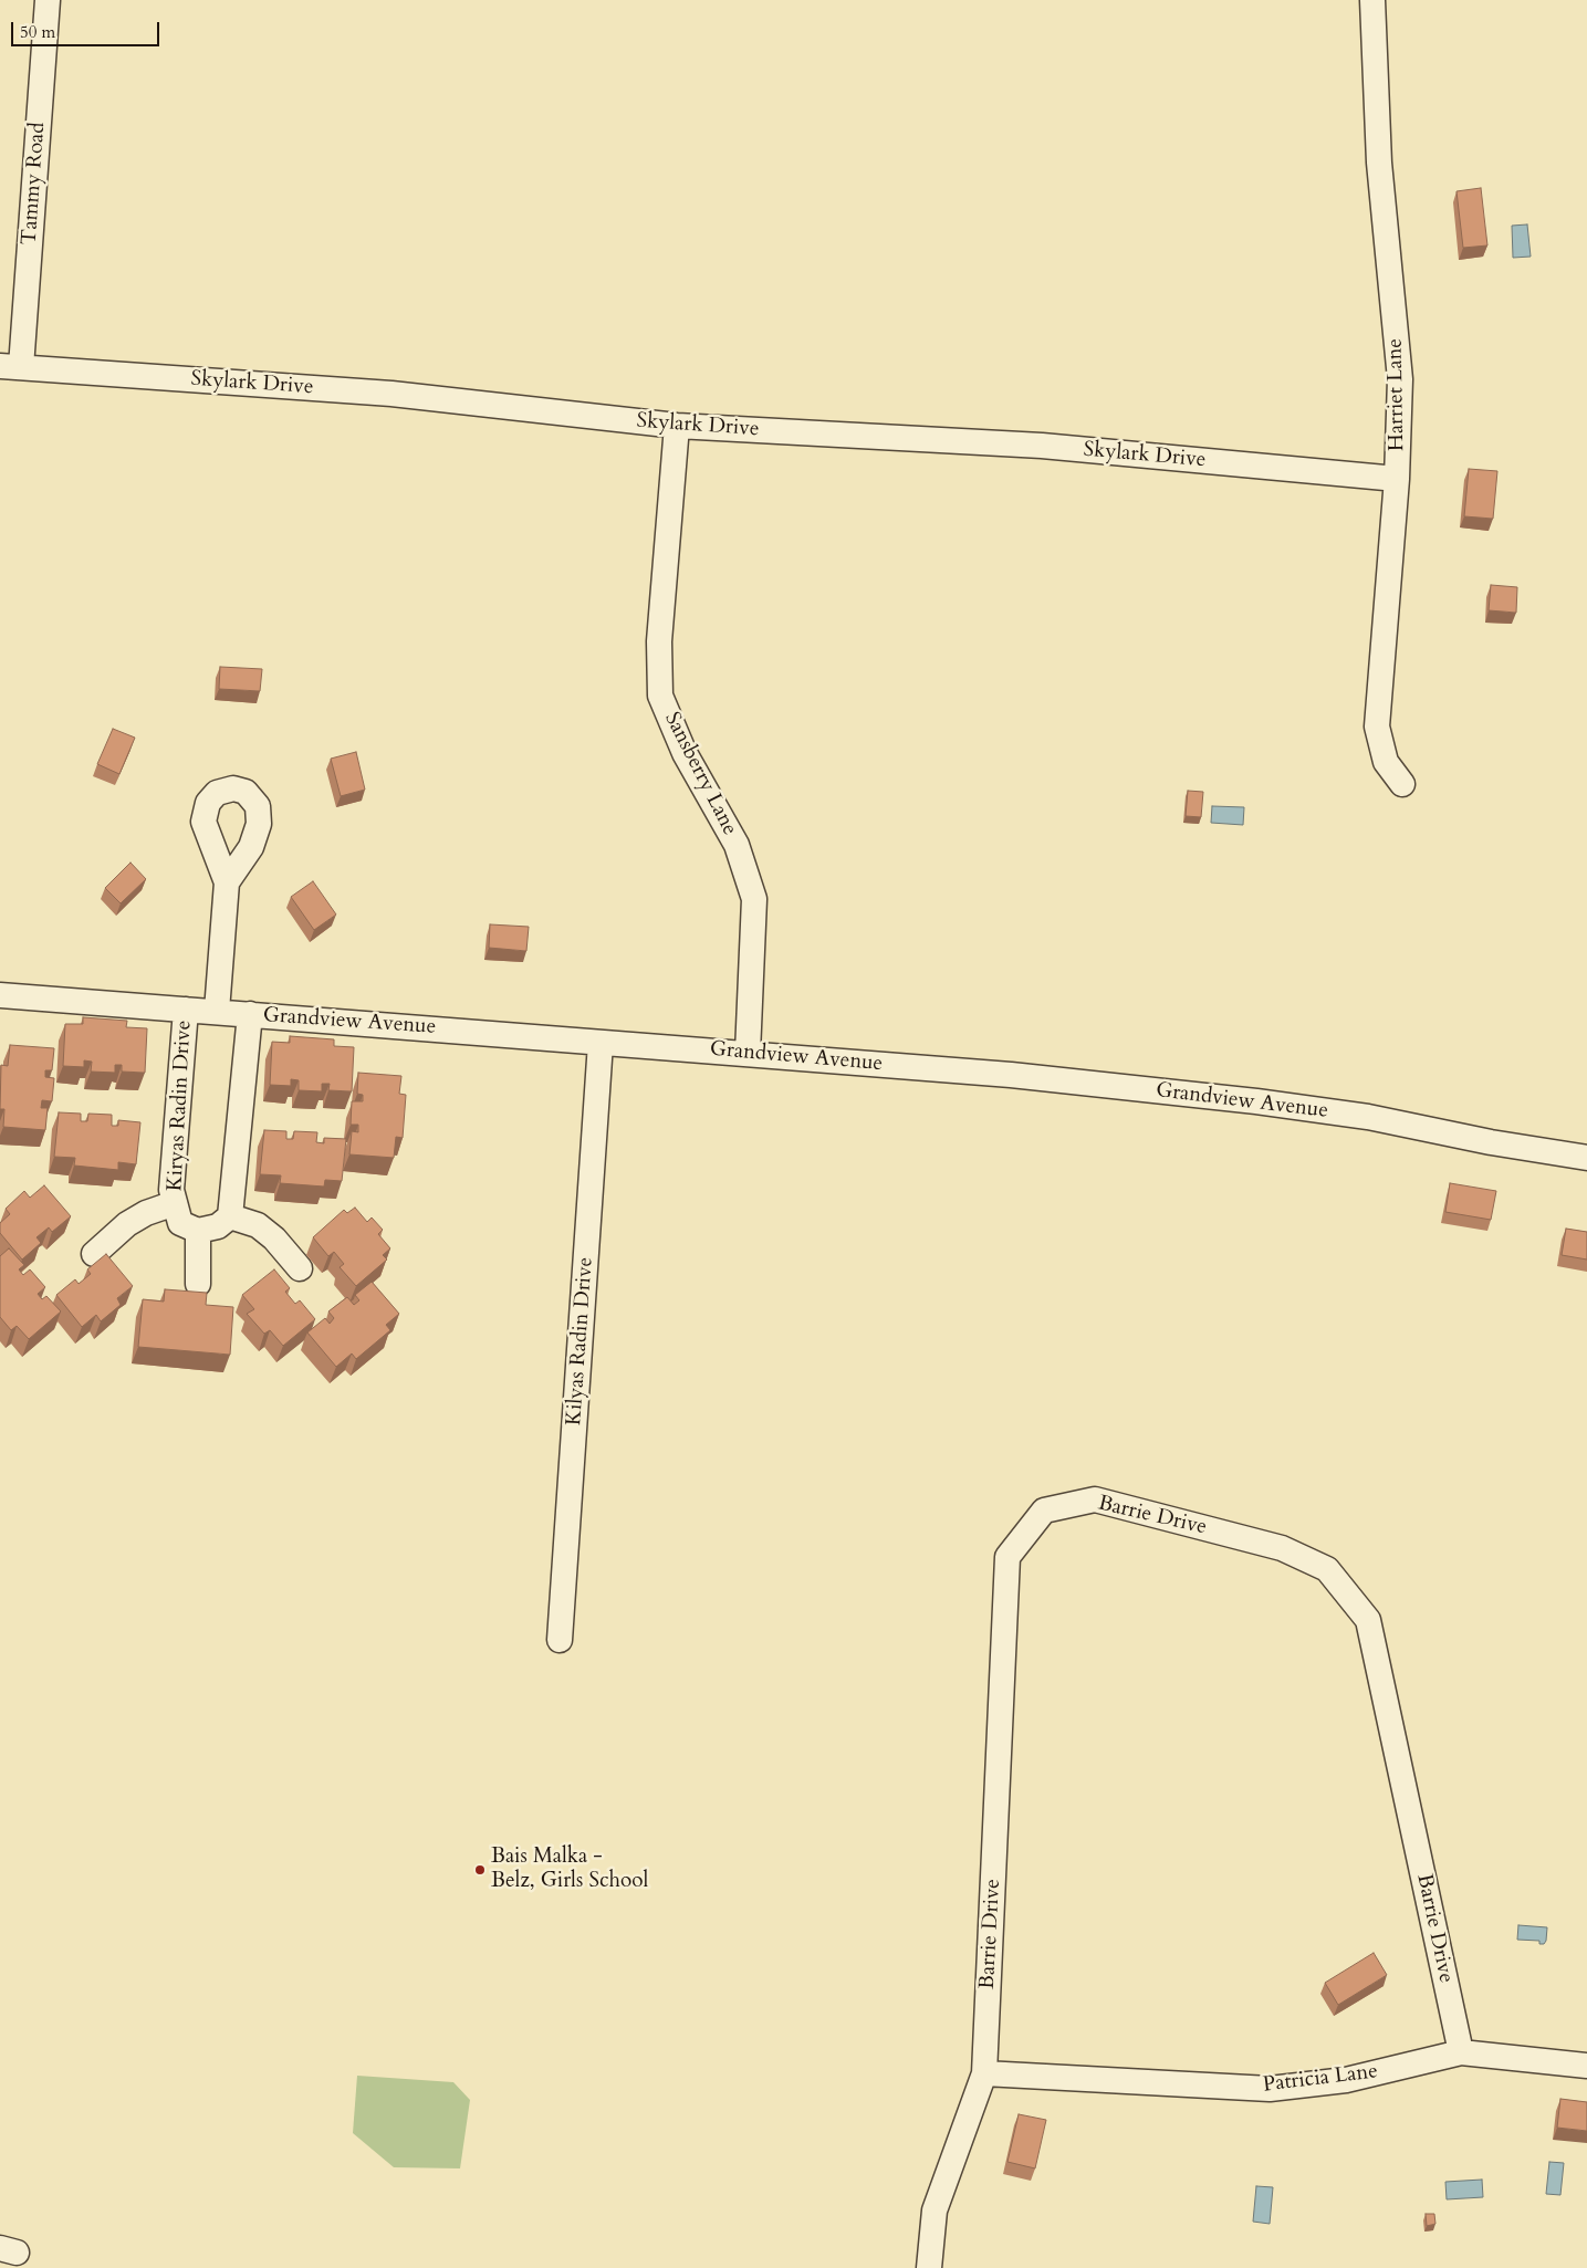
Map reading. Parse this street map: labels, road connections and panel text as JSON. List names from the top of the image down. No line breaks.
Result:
{"streets":{"street":["Tammy Road","Skylark Drive","Harriet Lane","Sansberry Lane","Grandview Avenue","Kiryas Radin Drive","Kilyas Radin Drive","Barrie Drive","Patricia Lane"]},"crossings":[["Tammy Road","Skylark Drive"],["Skylark Drive","Harriet Lane"],["Skylark Drive","Sansberry Lane"],["Sansberry Lane","Grandview Avenue"],["Grandview Avenue","Kiryas Radin Drive"],["Grandview Avenue","Kilyas Radin Drive"],["Barrie Drive","Patricia Lane"]],"places":["Bais Malka - Belz, Girls School"],"scale_bar":"50 m"}
